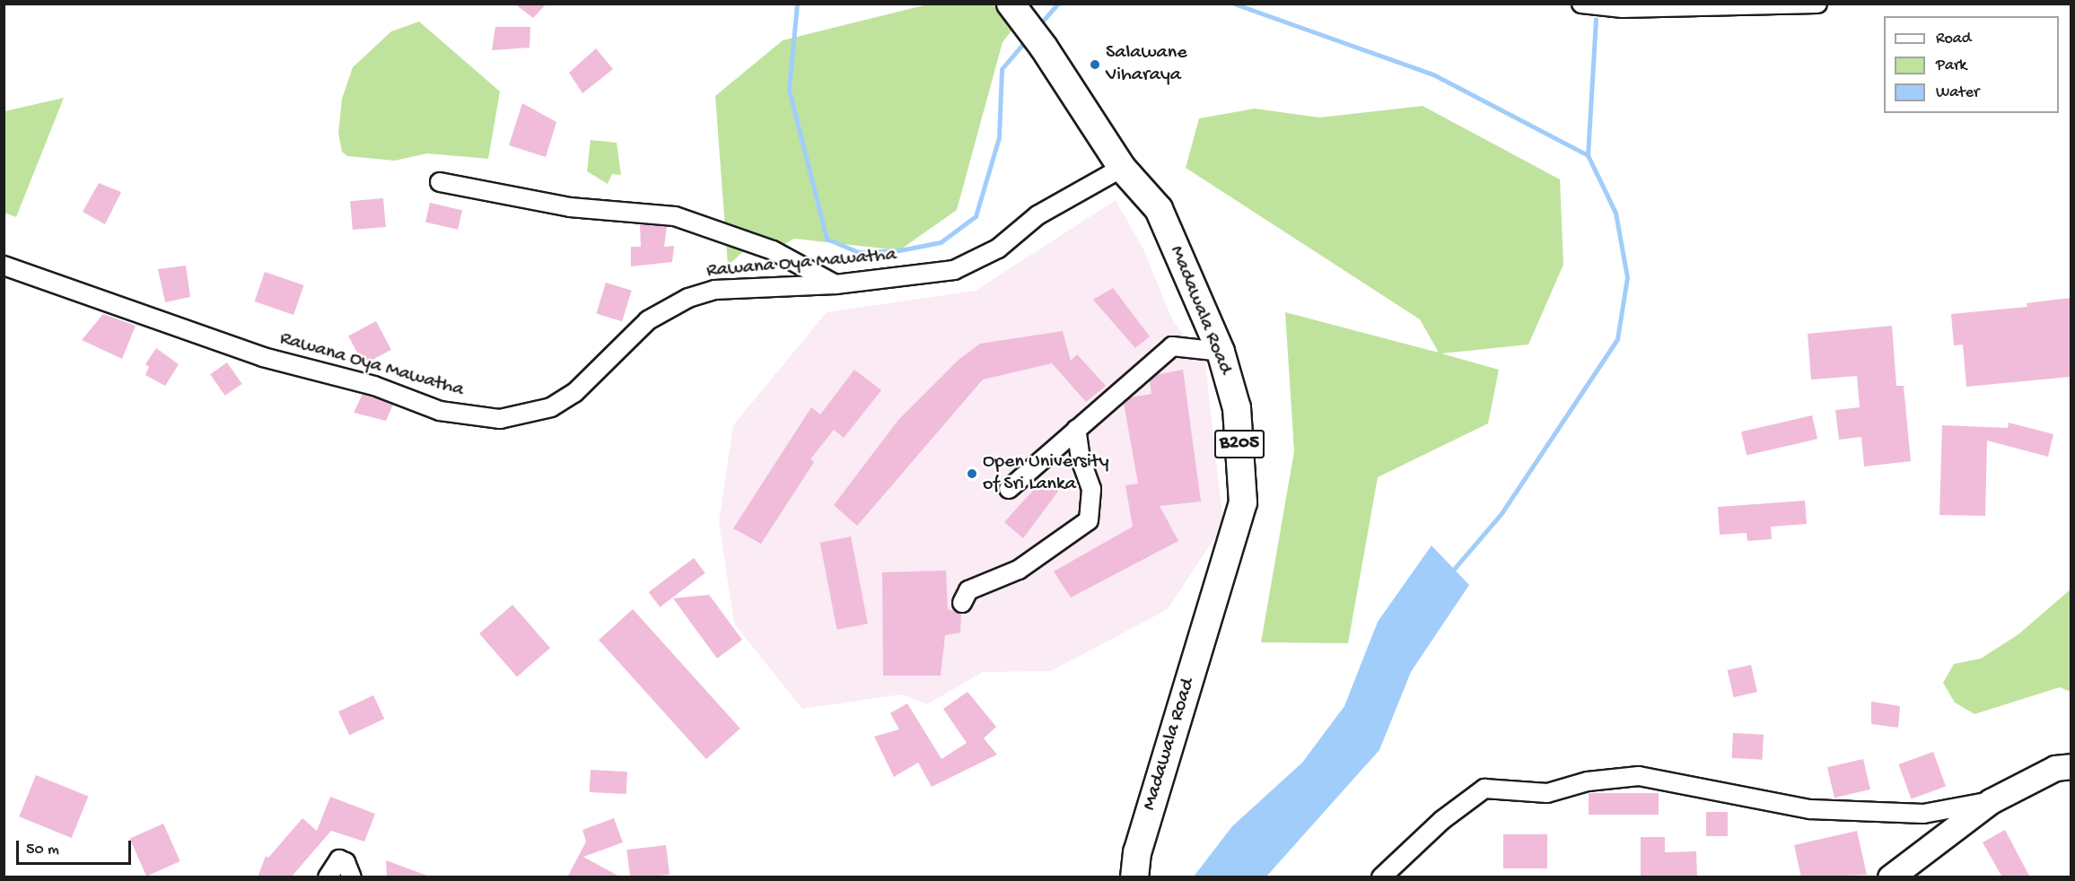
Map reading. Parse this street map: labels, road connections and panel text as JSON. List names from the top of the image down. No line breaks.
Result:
{"streets":{"main road":["Madawala Road","B205"],"street":["Rawana Oya Mawatha"]},"crossings":[["Rawana Oya Mawatha","Madawala Road"]],"places":["Salawane Viharaya","Open University of Sri Lanka"],"legend":["Road","Park","Water"],"scale_bar":"50 m"}
